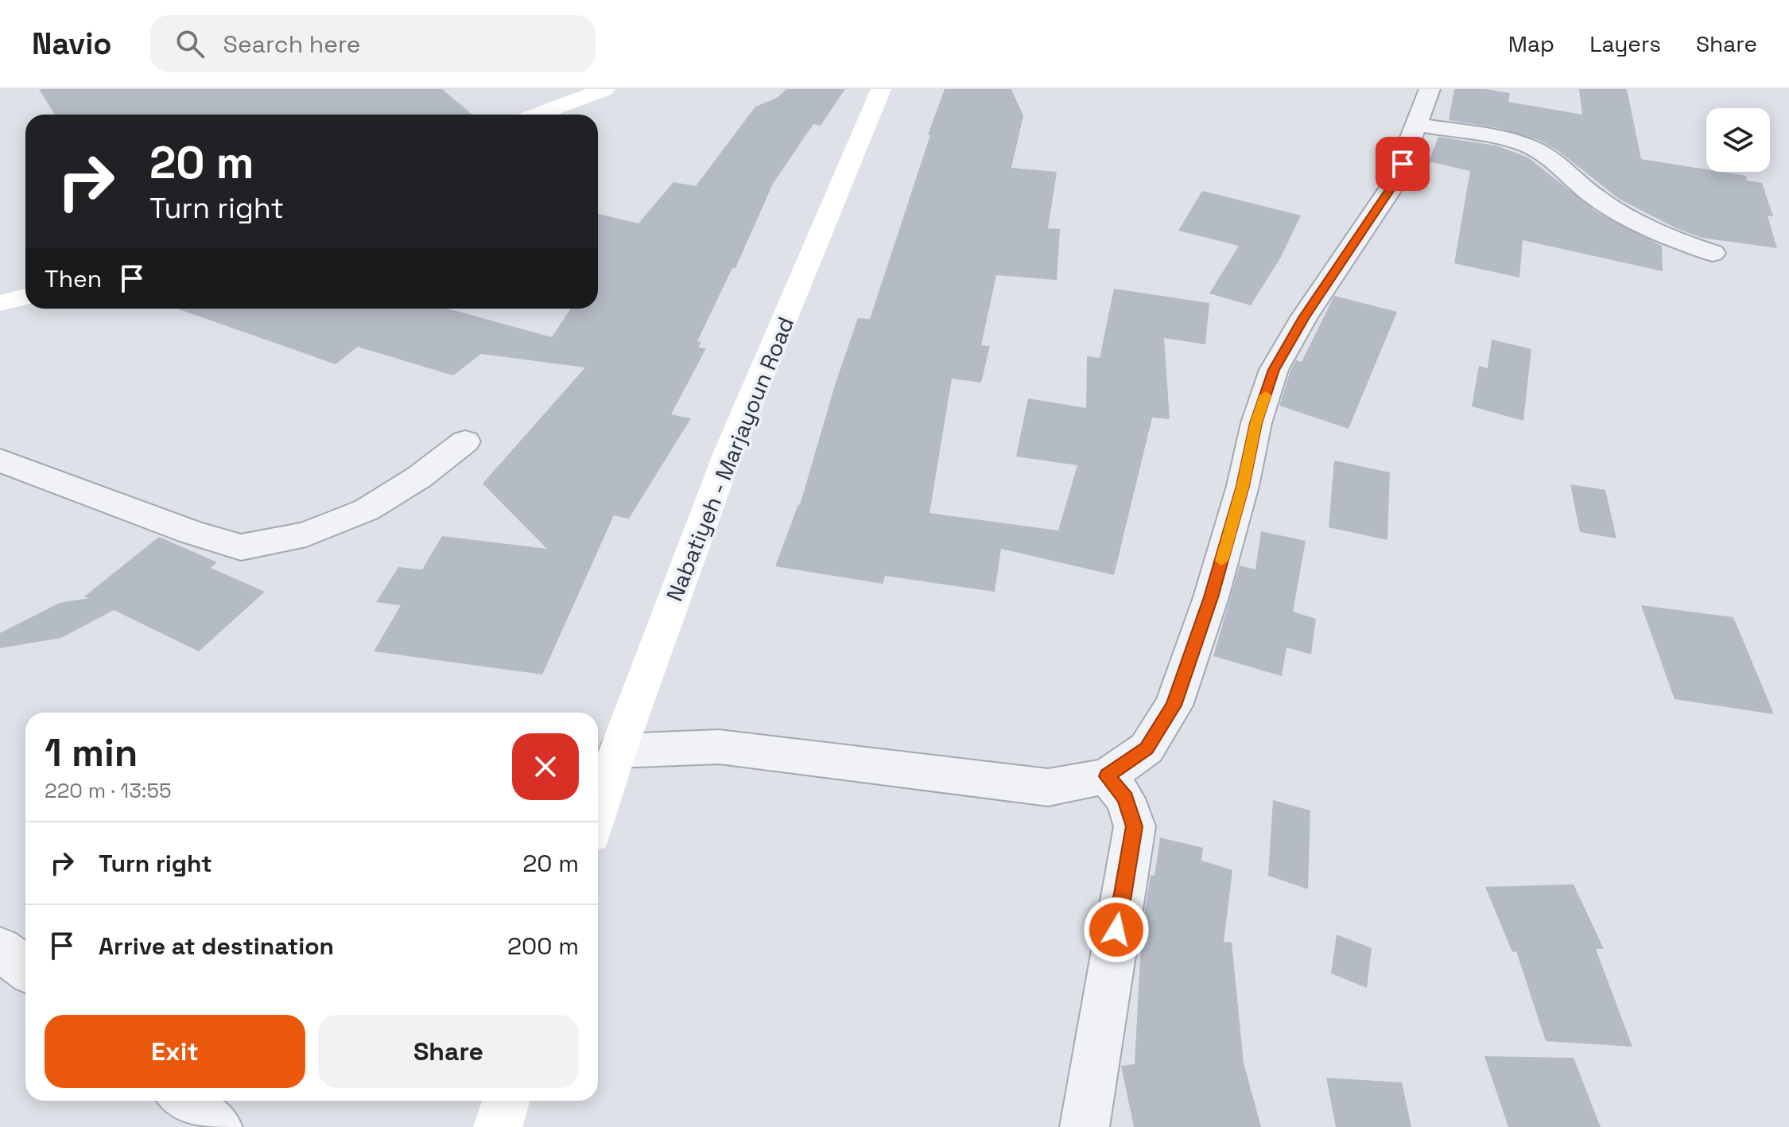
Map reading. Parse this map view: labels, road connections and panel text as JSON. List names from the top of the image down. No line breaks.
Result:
{"streets":{"main road":["Nabatiyeh - Marjayoun Road"]},"page":{"header":"Navio","search":"Search here","nav":["Map","Layers","Share"],"turn":["20 m","Turn right"],"then":"Then","heading":["1 min","220 m · 13:55"],"list":[{"name":"Turn right","value":"20 m"},{"name":"Arrive at destination","value":"200 m"}],"buttons":["Exit","Share"]}}
